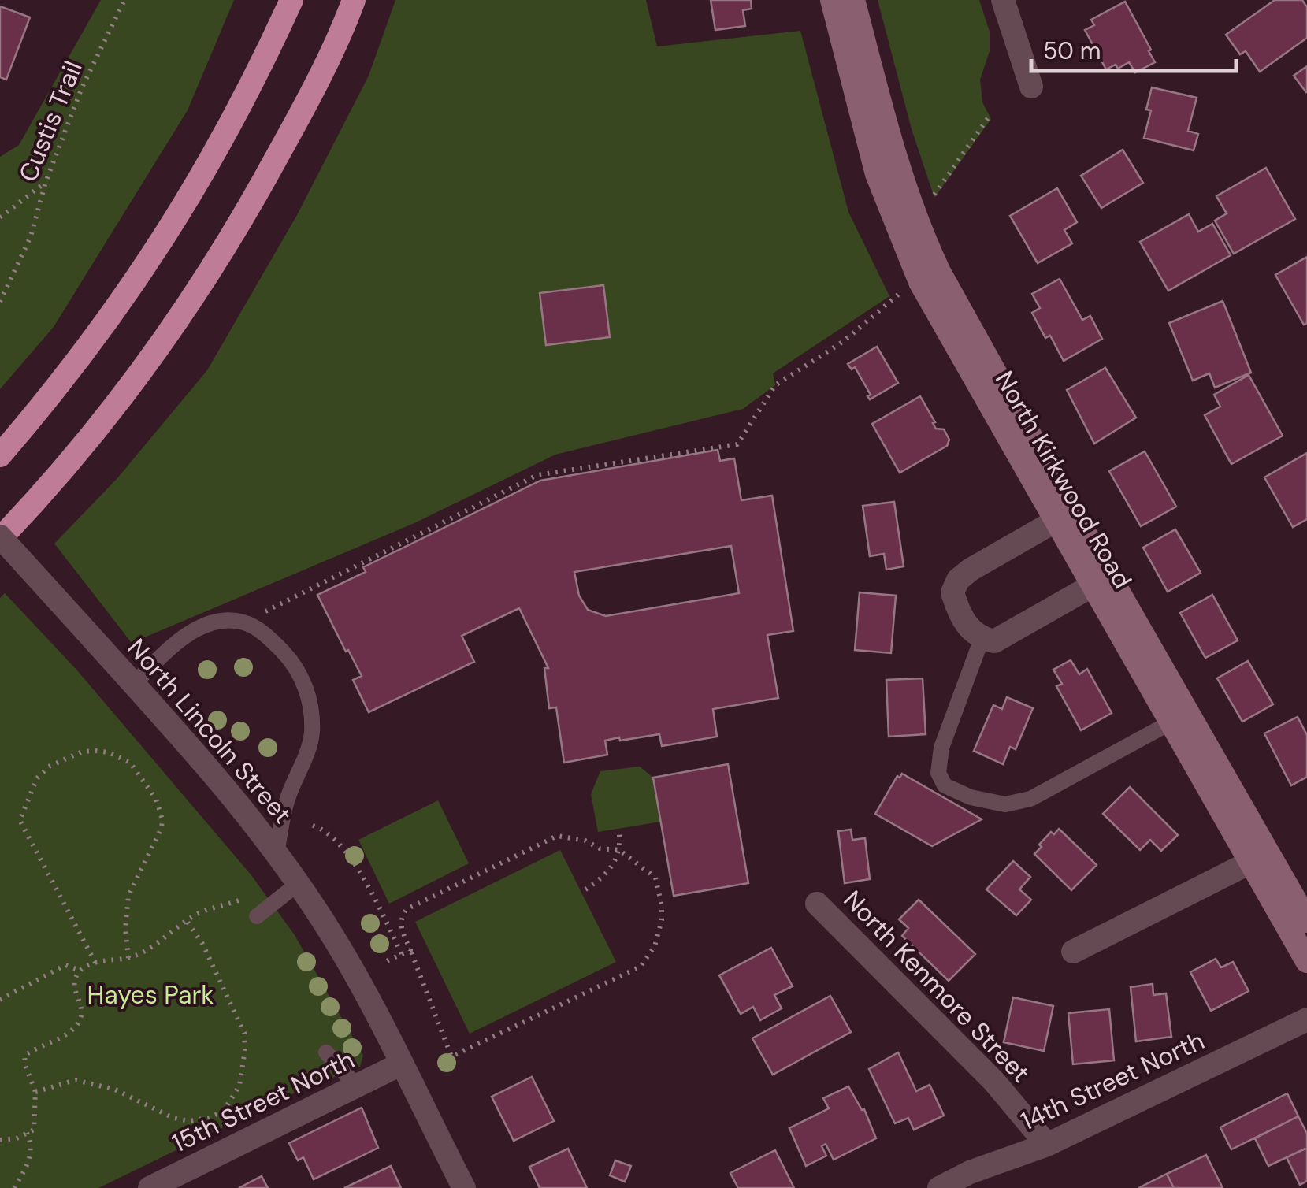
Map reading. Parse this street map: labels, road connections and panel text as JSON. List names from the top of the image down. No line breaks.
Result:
{"streets":{"main road":["North Kirkwood Road"],"street":["North Lincoln Street","North Kenmore Street","14th Street North","15th Street North"],"path":["Custis Trail"]},"crossings":[["North Lincoln Street","15th Street North"],["North Kenmore Street","14th Street North"]],"parks":["Hayes Park"],"scale_bar":"50 m"}
